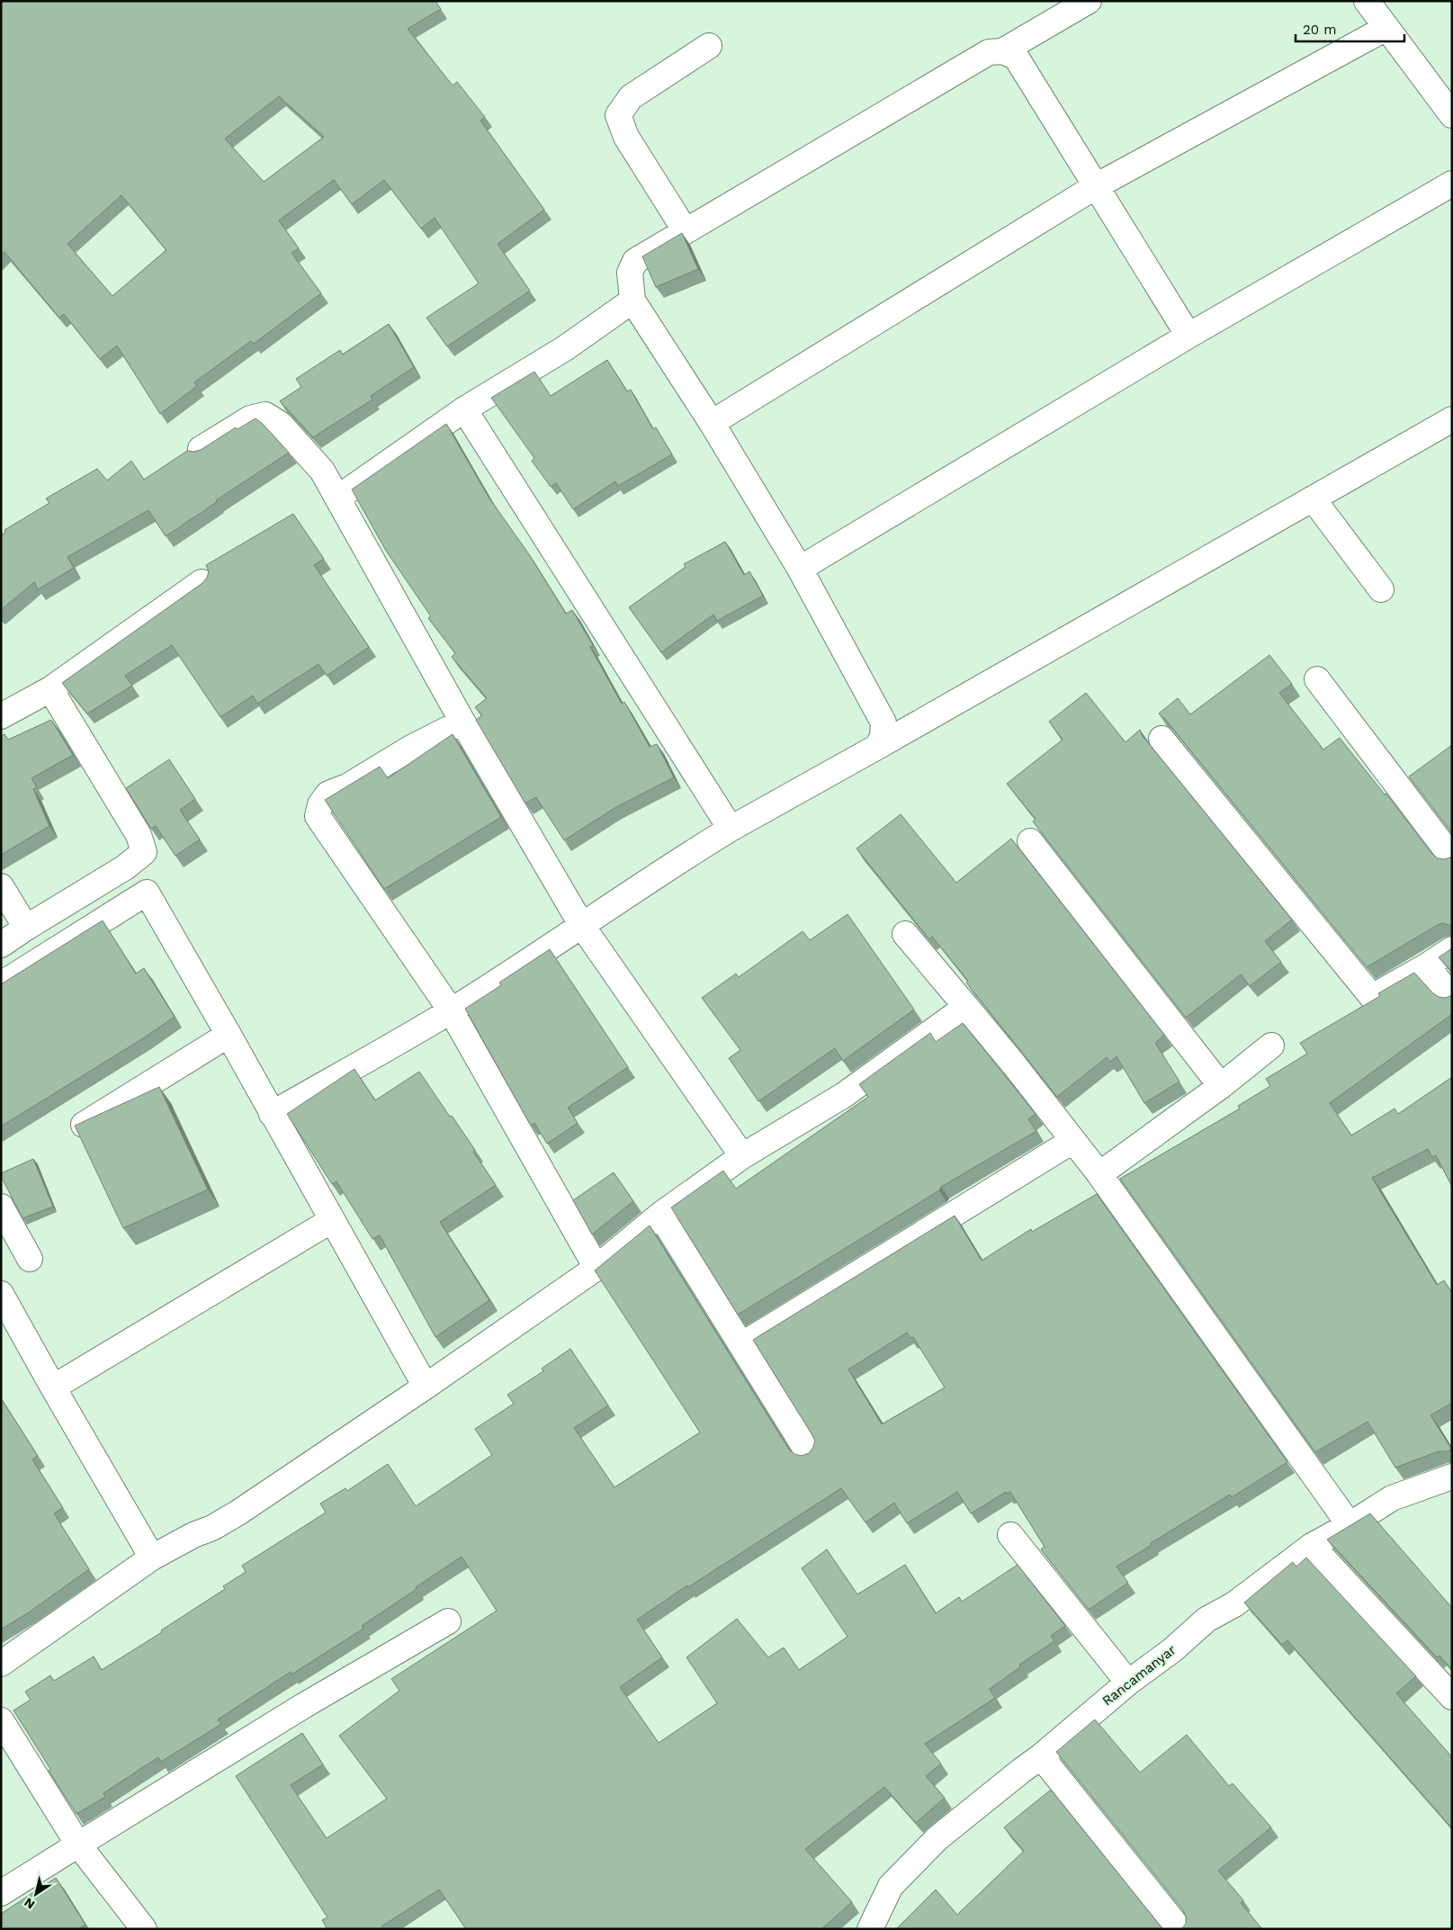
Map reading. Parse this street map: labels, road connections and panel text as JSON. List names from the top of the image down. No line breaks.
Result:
{"streets":{"street":["Rancamanyar"]},"scale_bar":"20 m","north":"bottom left"}
